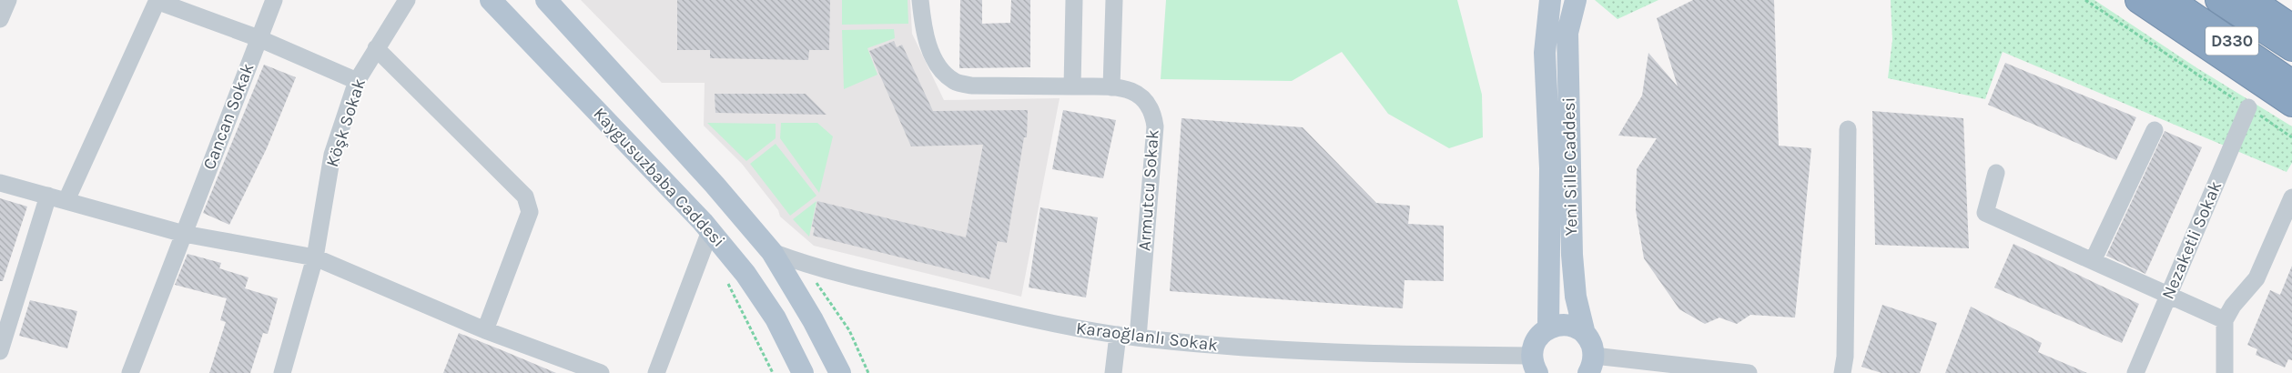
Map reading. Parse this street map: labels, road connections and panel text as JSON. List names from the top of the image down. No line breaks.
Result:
{"streets":{"highway":["D330"],"main road":["Yeni Sille Caddesi","Kaygusuzbaba Caddesi"],"street":["Cancan Sokak","Köşk Sokak","Armutcu Sokak","Nezaketli Sokak","Karaoğlanlı Sokak"]},"crossings":[["Kaygusuzbaba Caddesi","Karaoğlanlı Sokak"],["Armutcu Sokak","Karaoğlanlı Sokak"]]}
